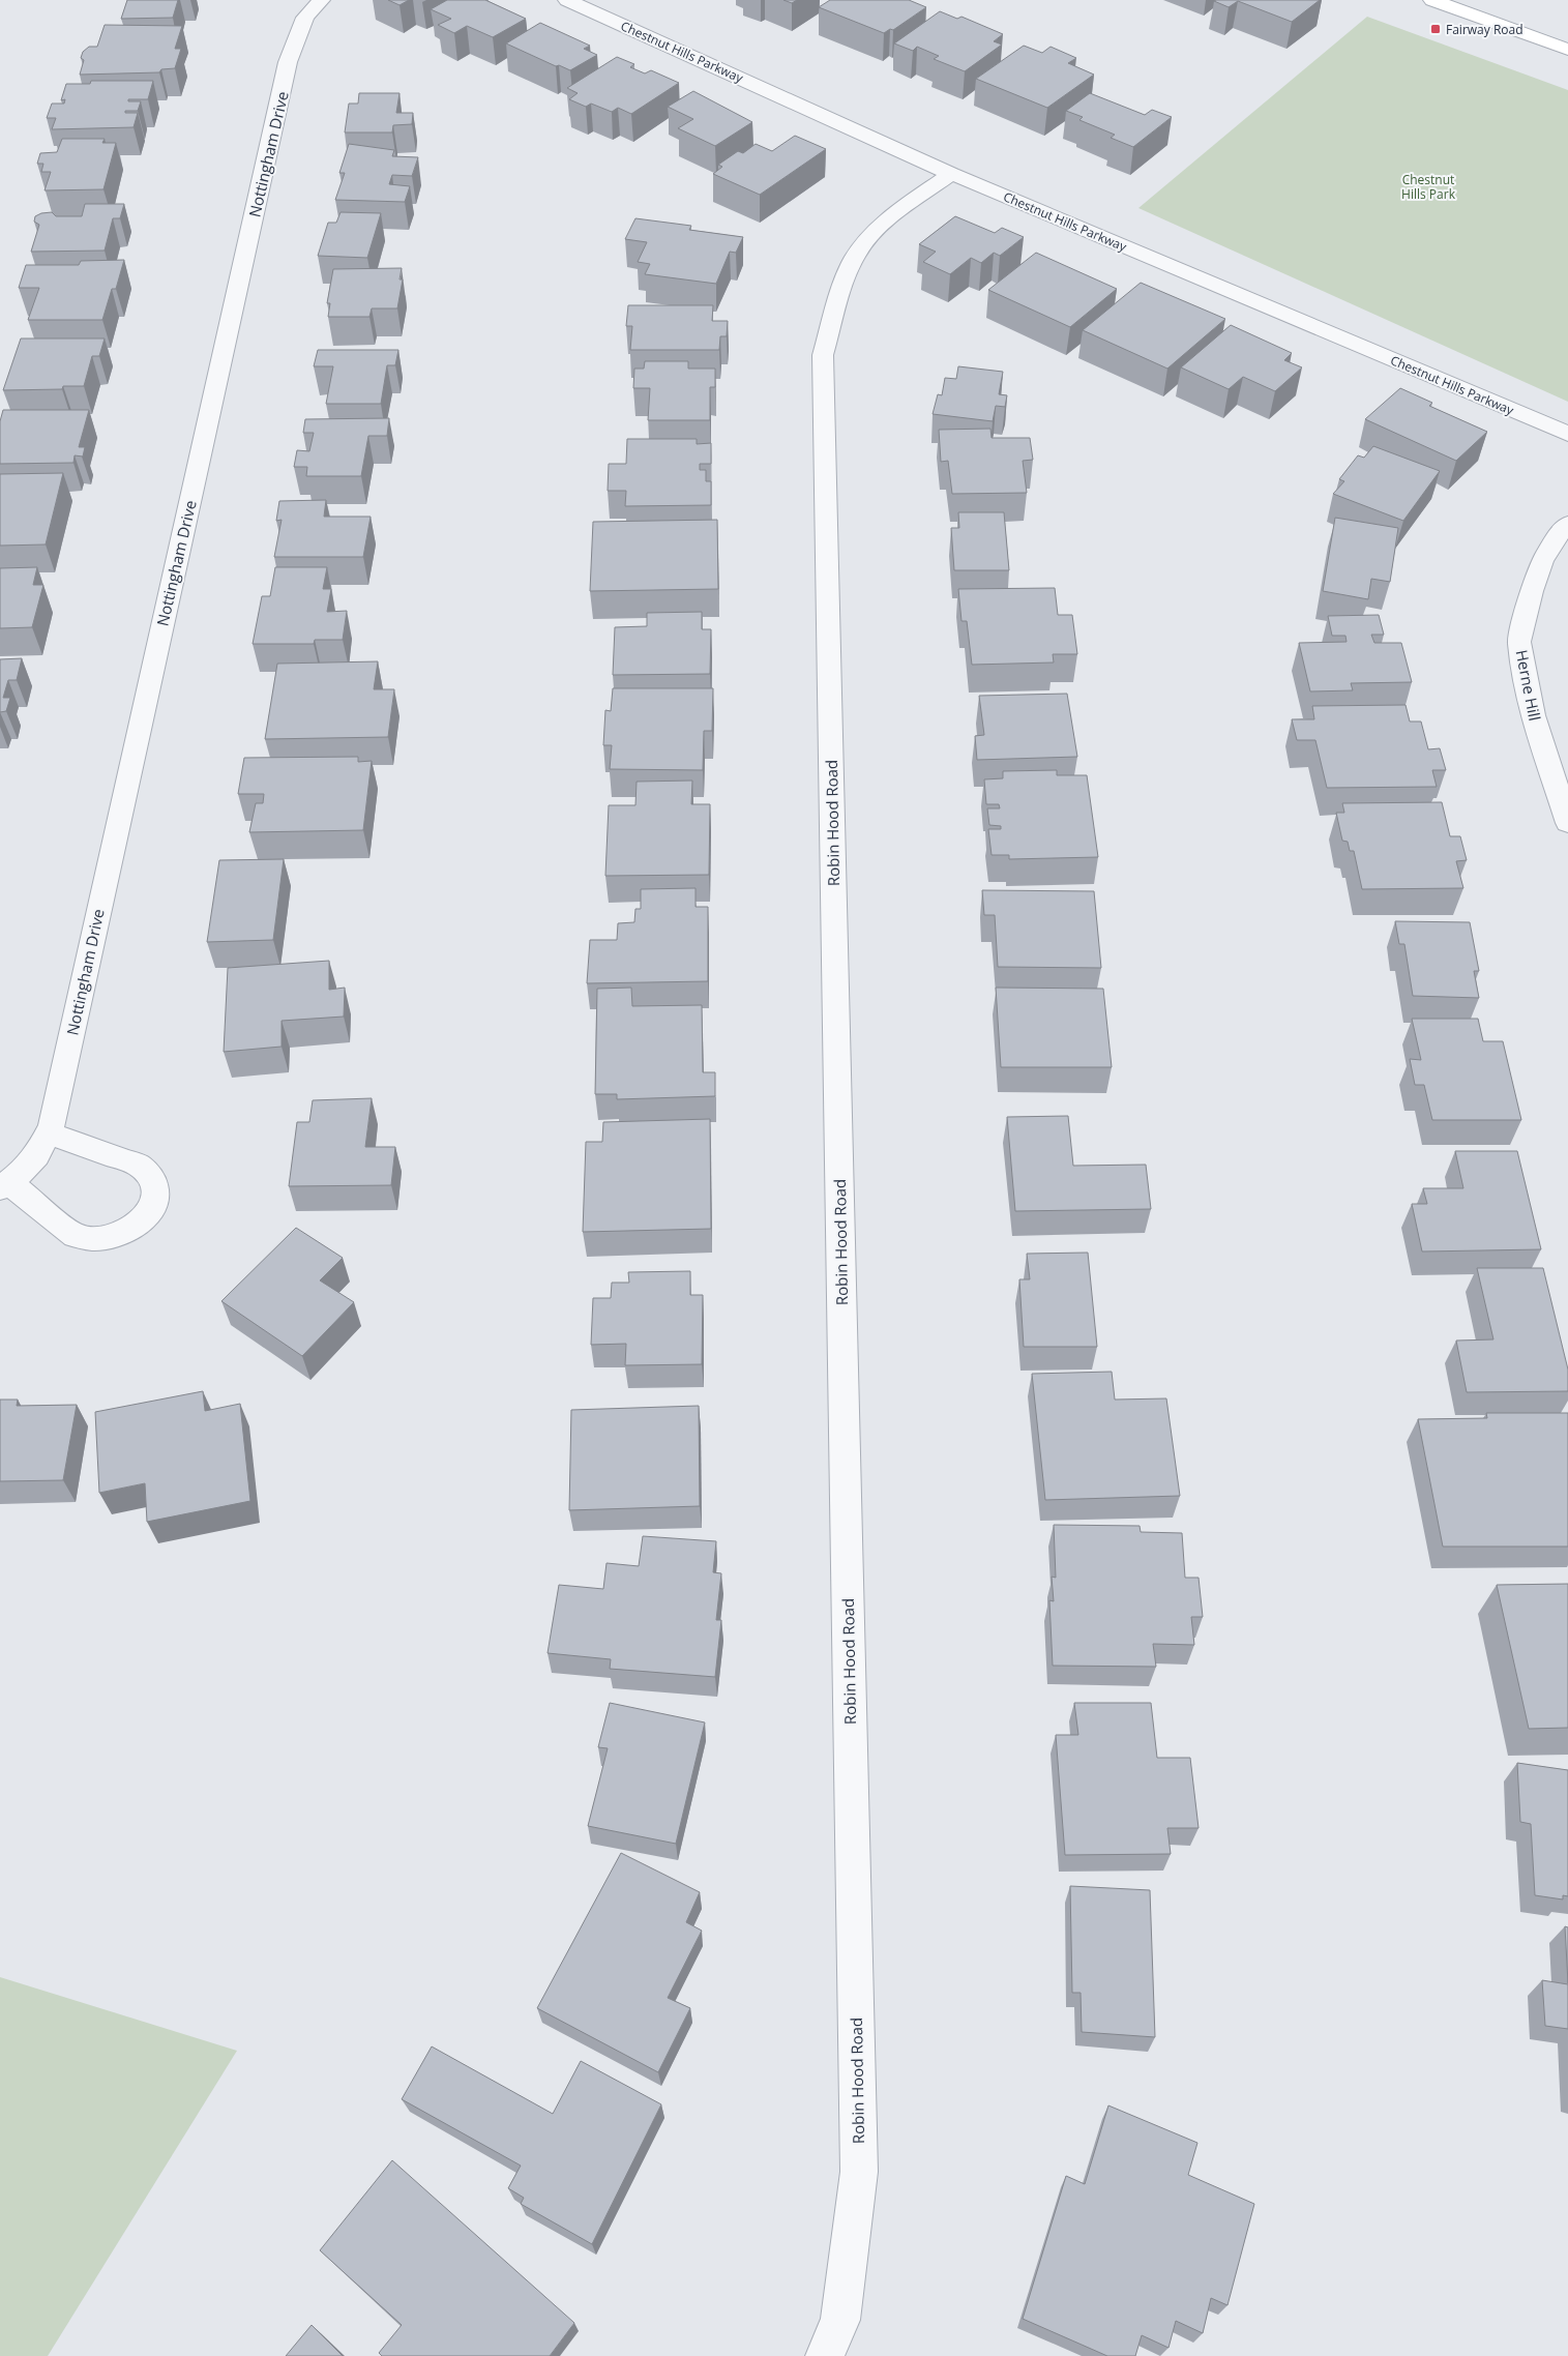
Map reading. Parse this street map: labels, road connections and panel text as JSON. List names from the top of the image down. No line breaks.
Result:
{"streets":{"street":["Chestnut Hills Parkway","Nottingham Drive","Herne Hill","Robin Hood Road"]},"crossings":[["Chestnut Hills Parkway","Robin Hood Road"]],"parks":["Chestnut Hills Park"],"places":{"transit":["Fairway Road"]}}
